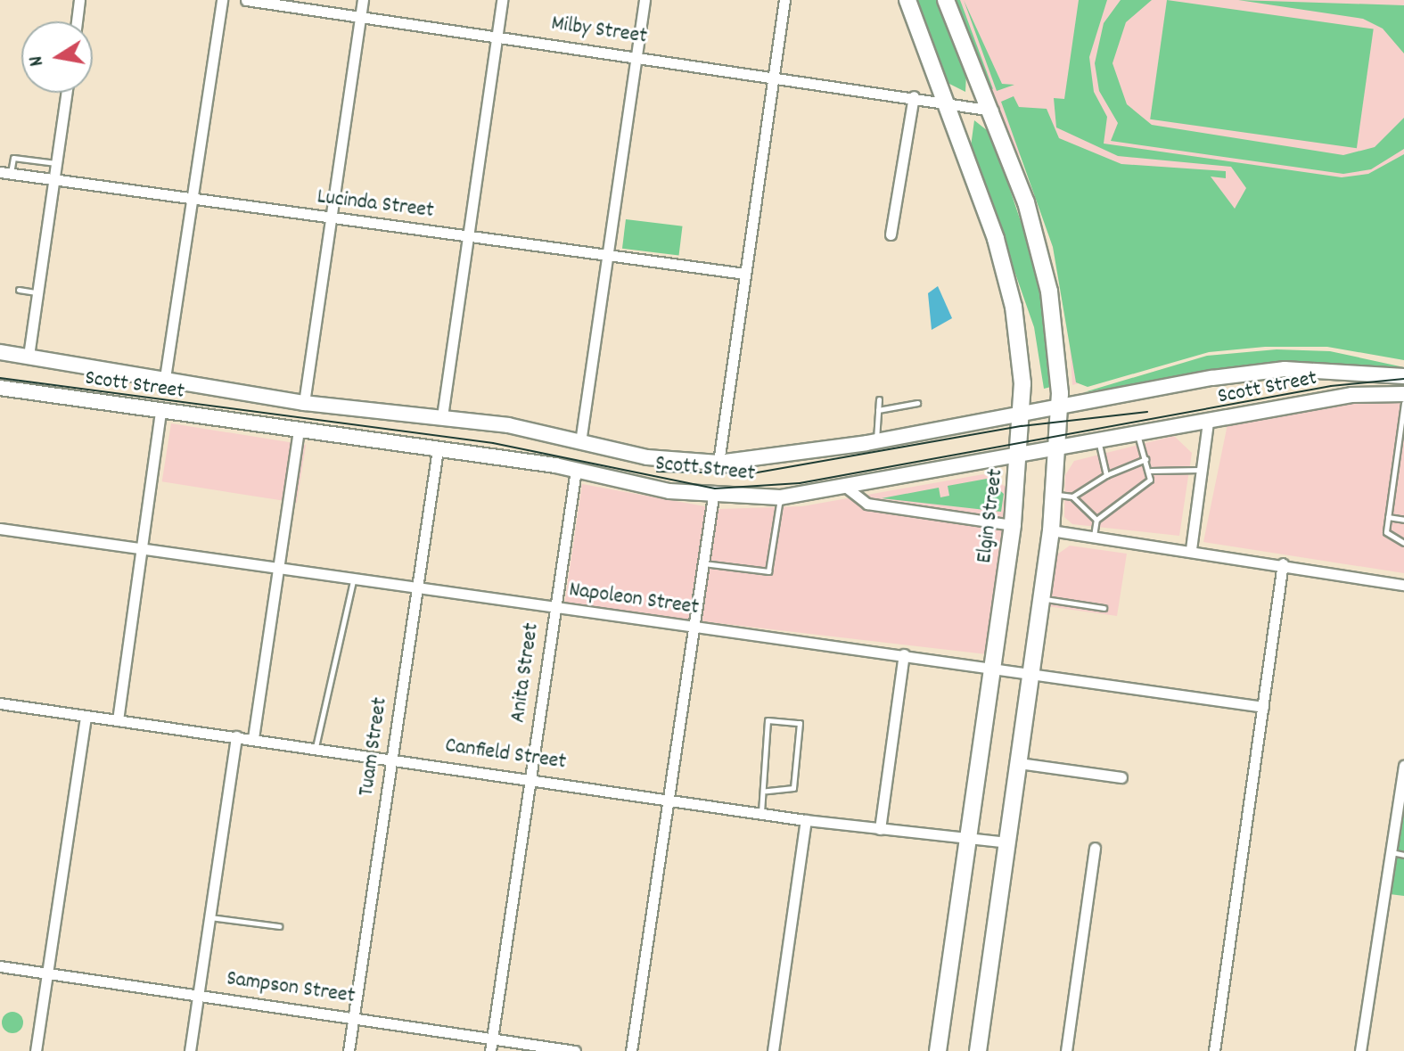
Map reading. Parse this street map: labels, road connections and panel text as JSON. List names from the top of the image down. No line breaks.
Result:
{"streets":{"main road":["Scott Street","Elgin Street"],"street":["Milby Street","Lucinda Street","Napoleon Street","Anita Street","Tuam Street","Canfield Street","Sampson Street"]},"crossings":[["Milby Street","Elgin Street"],["Scott Street","Elgin Street"],["Scott Street","Anita Street"],["Scott Street","Tuam Street"],["Elgin Street","Napoleon Street"],["Elgin Street","Canfield Street"],["Napoleon Street","Anita Street"],["Napoleon Street","Tuam Street"],["Anita Street","Canfield Street"],["Anita Street","Sampson Street"],["Tuam Street","Canfield Street"],["Tuam Street","Sampson Street"]],"north":"left"}
